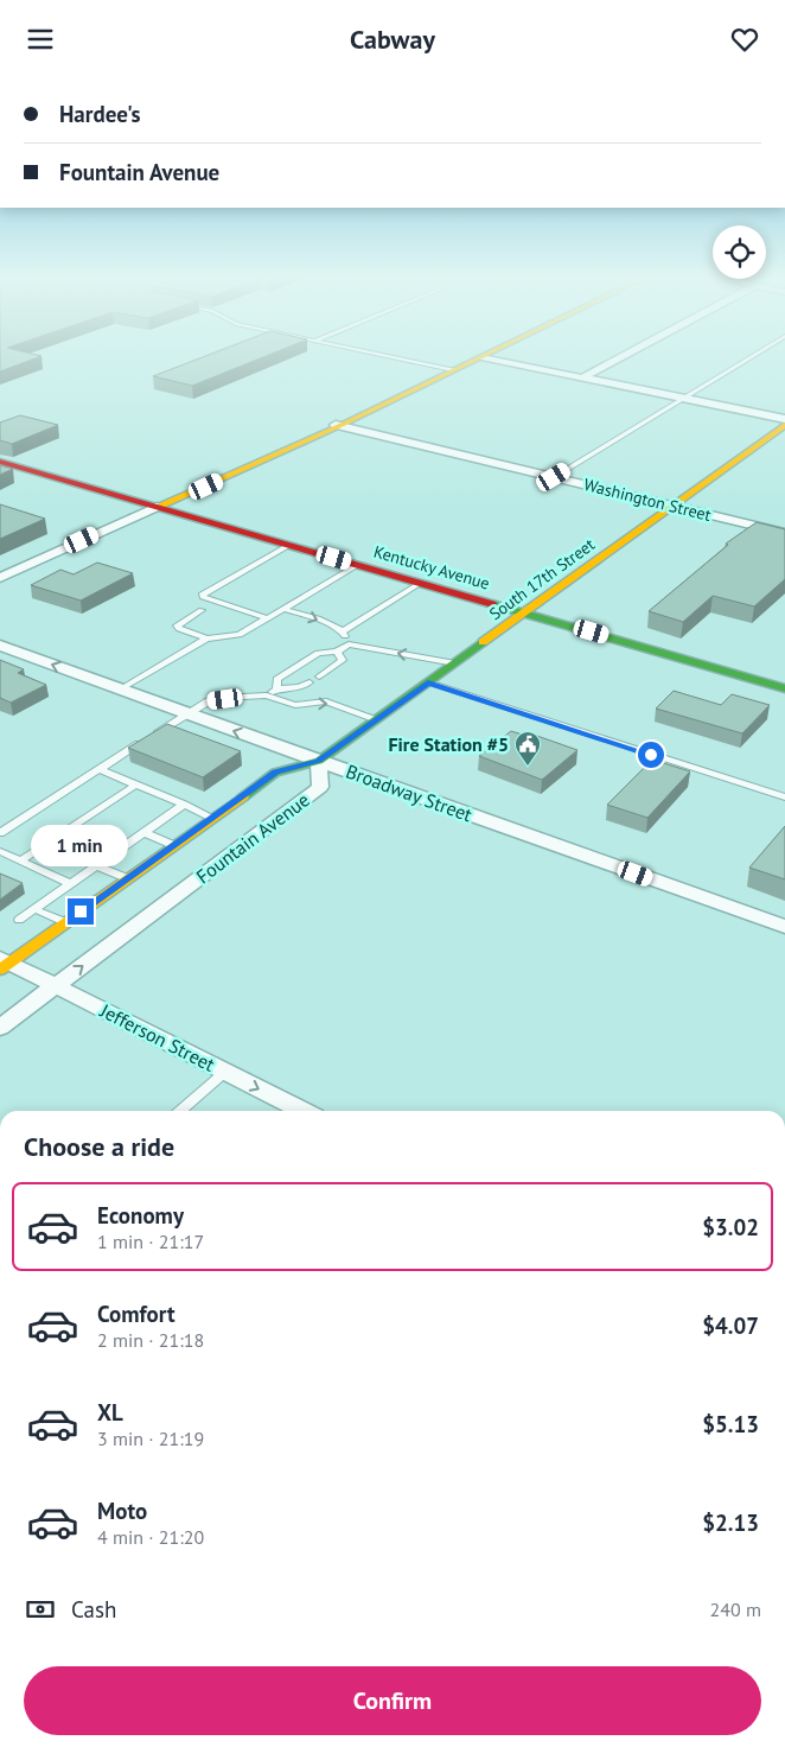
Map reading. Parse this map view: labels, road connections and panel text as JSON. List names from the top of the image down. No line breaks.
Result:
{"streets":{"street":["Washington Street","Kentucky Avenue","South 17th Street","Broadway Street","Fountain Avenue","Jefferson Street"]},"crossings":[["Washington Street","South 17th Street"],["Kentucky Avenue","South 17th Street"],["South 17th Street","Broadway Street"],["South 17th Street","Fountain Avenue"],["Broadway Street","Fountain Avenue"],["Fountain Avenue","Jefferson Street"]],"places":{"public building":["Fire Station #5"]},"page":{"header":"Cabway","banner":["Hardee's","Fountain Avenue"],"bubble":"1 min","heading":"Choose a ride","list":[{"name":"Economy","note":"1 min · 21:17","value":"$3.02"},{"name":"Comfort","note":"2 min · 21:18","value":"$4.07"},{"name":"XL","note":"3 min · 21:19","value":"$5.13"},{"name":"Moto","note":"4 min · 21:20","value":"$2.13"}],"pay":["Cash","240 m"],"buttons":"Confirm"}}
